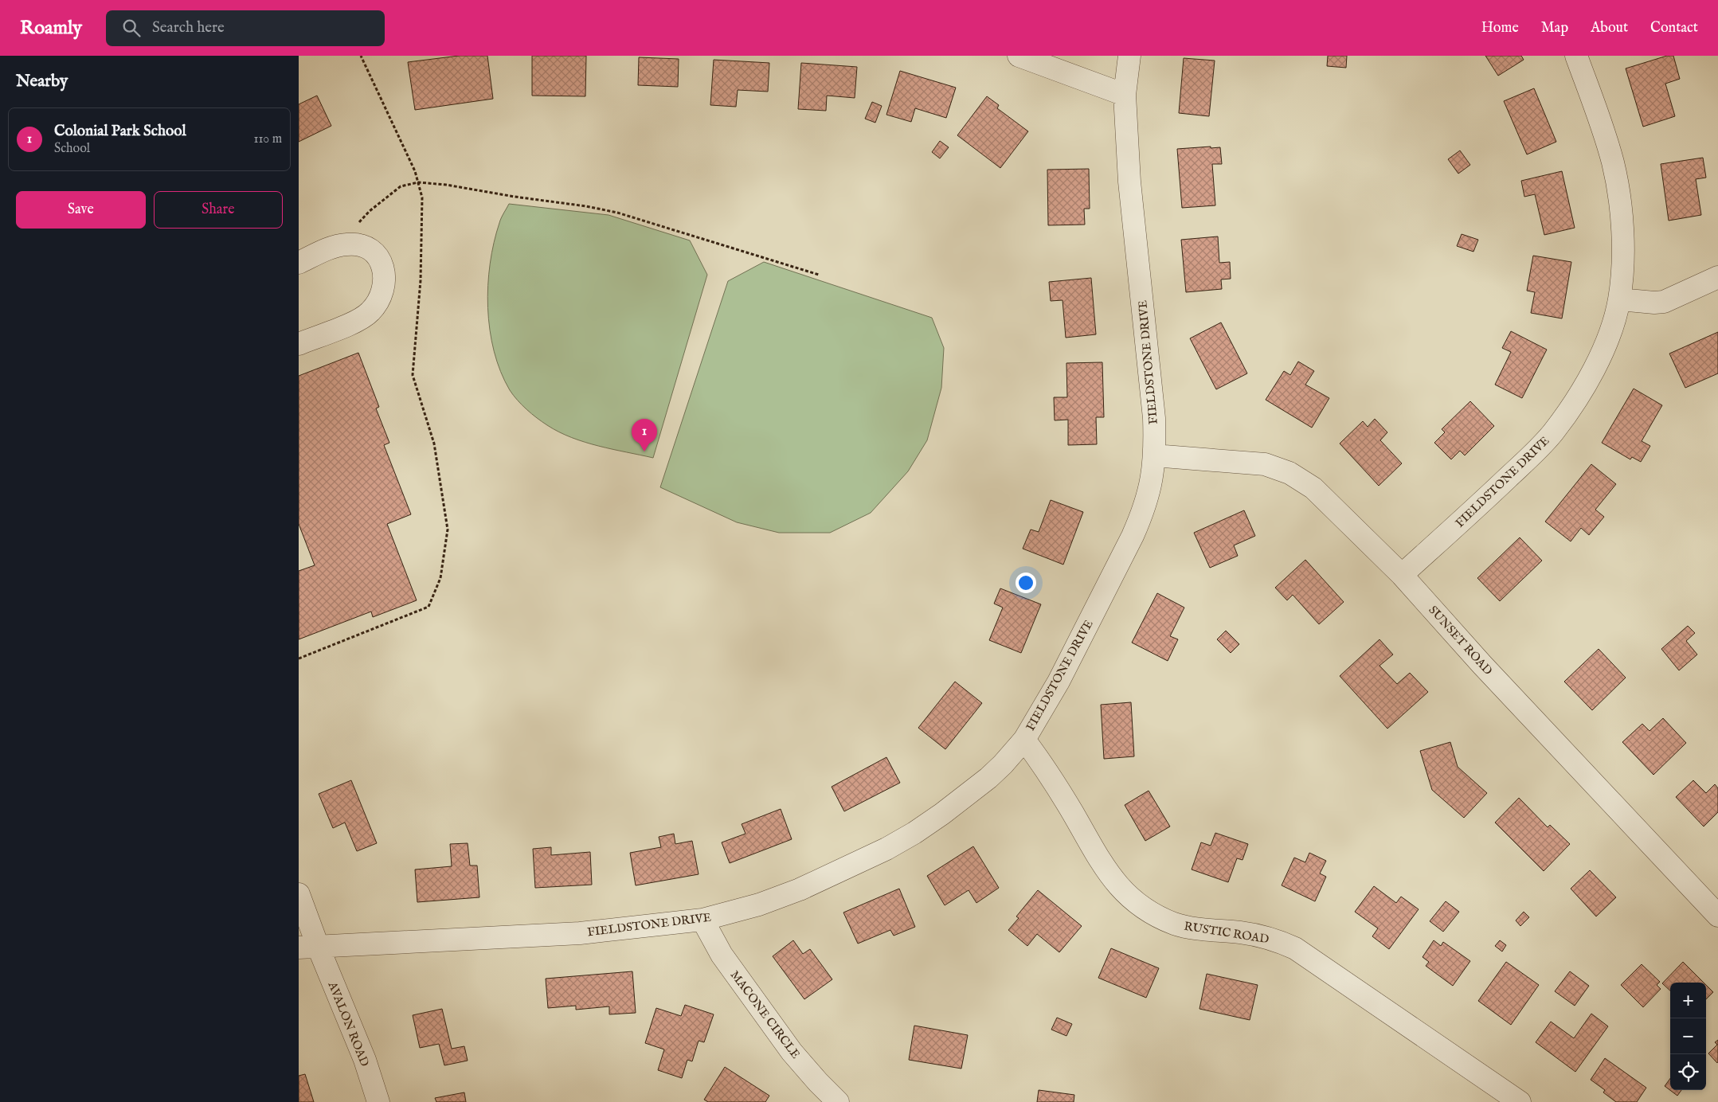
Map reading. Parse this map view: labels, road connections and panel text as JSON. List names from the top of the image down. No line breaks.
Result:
{"streets":{"street":["FIELDSTONE DRIVE","SUNSET ROAD","RUSTIC ROAD","MACONE CIRCLE","AVALON ROAD"]},"crossings":[["FIELDSTONE DRIVE","SUNSET ROAD"],["FIELDSTONE DRIVE","RUSTIC ROAD"],["FIELDSTONE DRIVE","MACONE CIRCLE"],["FIELDSTONE DRIVE","AVALON ROAD"]],"page":{"header":"Roamly","search":"Search here","nav":["Home","Map","About","Contact"],"heading":"Nearby","list":[{"mark":"1","name":"Colonial Park School","note":"School","value":"110 m"}],"buttons":["Save","Share"],"pins":"1","map_buttons":["+","−"]}}
